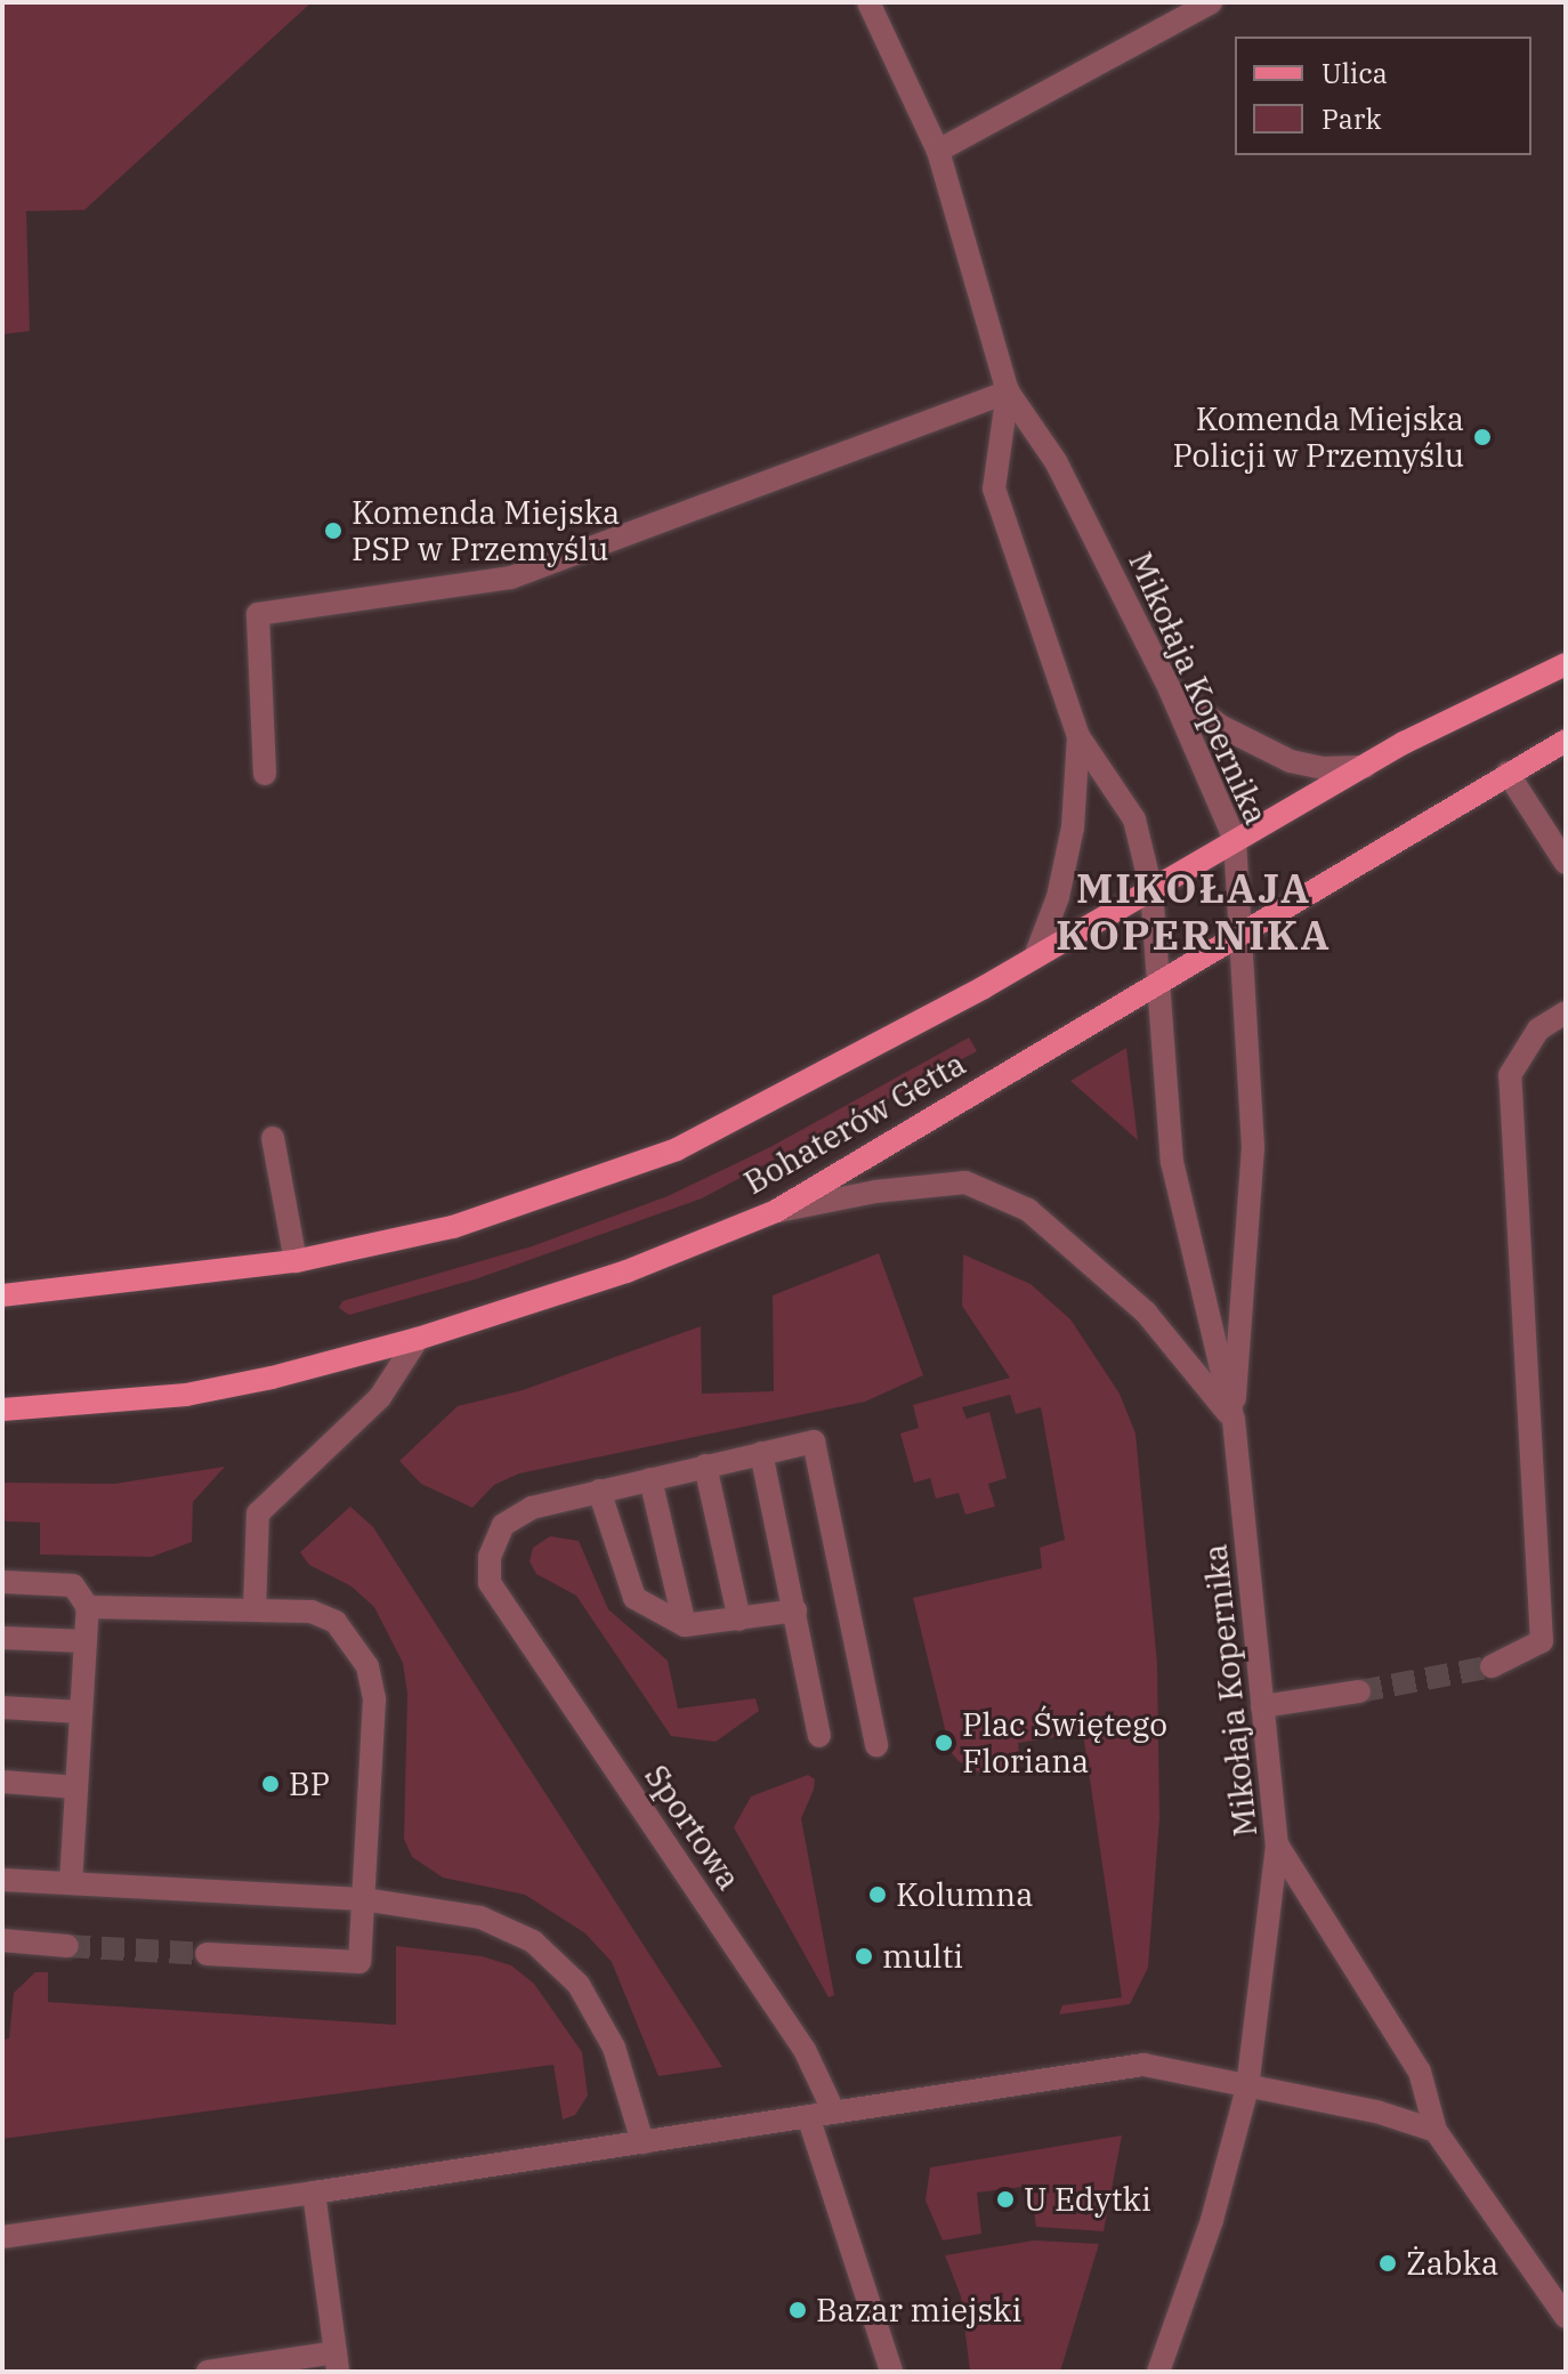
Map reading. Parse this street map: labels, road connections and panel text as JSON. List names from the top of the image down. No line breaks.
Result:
{"streets":{"main road":["Bohaterów Getta"],"street":["Mikołaja Kopernika","Sportowa"]},"crossings":[["Mikołaja Kopernika","Bohaterów Getta"]],"districts":["MIKOŁAJA KOPERNIKA"],"places":["Komenda Miejska Policji w Przemyślu","Komenda Miejska PSP w Przemyślu","Plac Świętego Floriana","BP","Kolumna","multi","U Edytki","Żabka","Bazar miejski"],"legend":["Ulica","Park"]}
